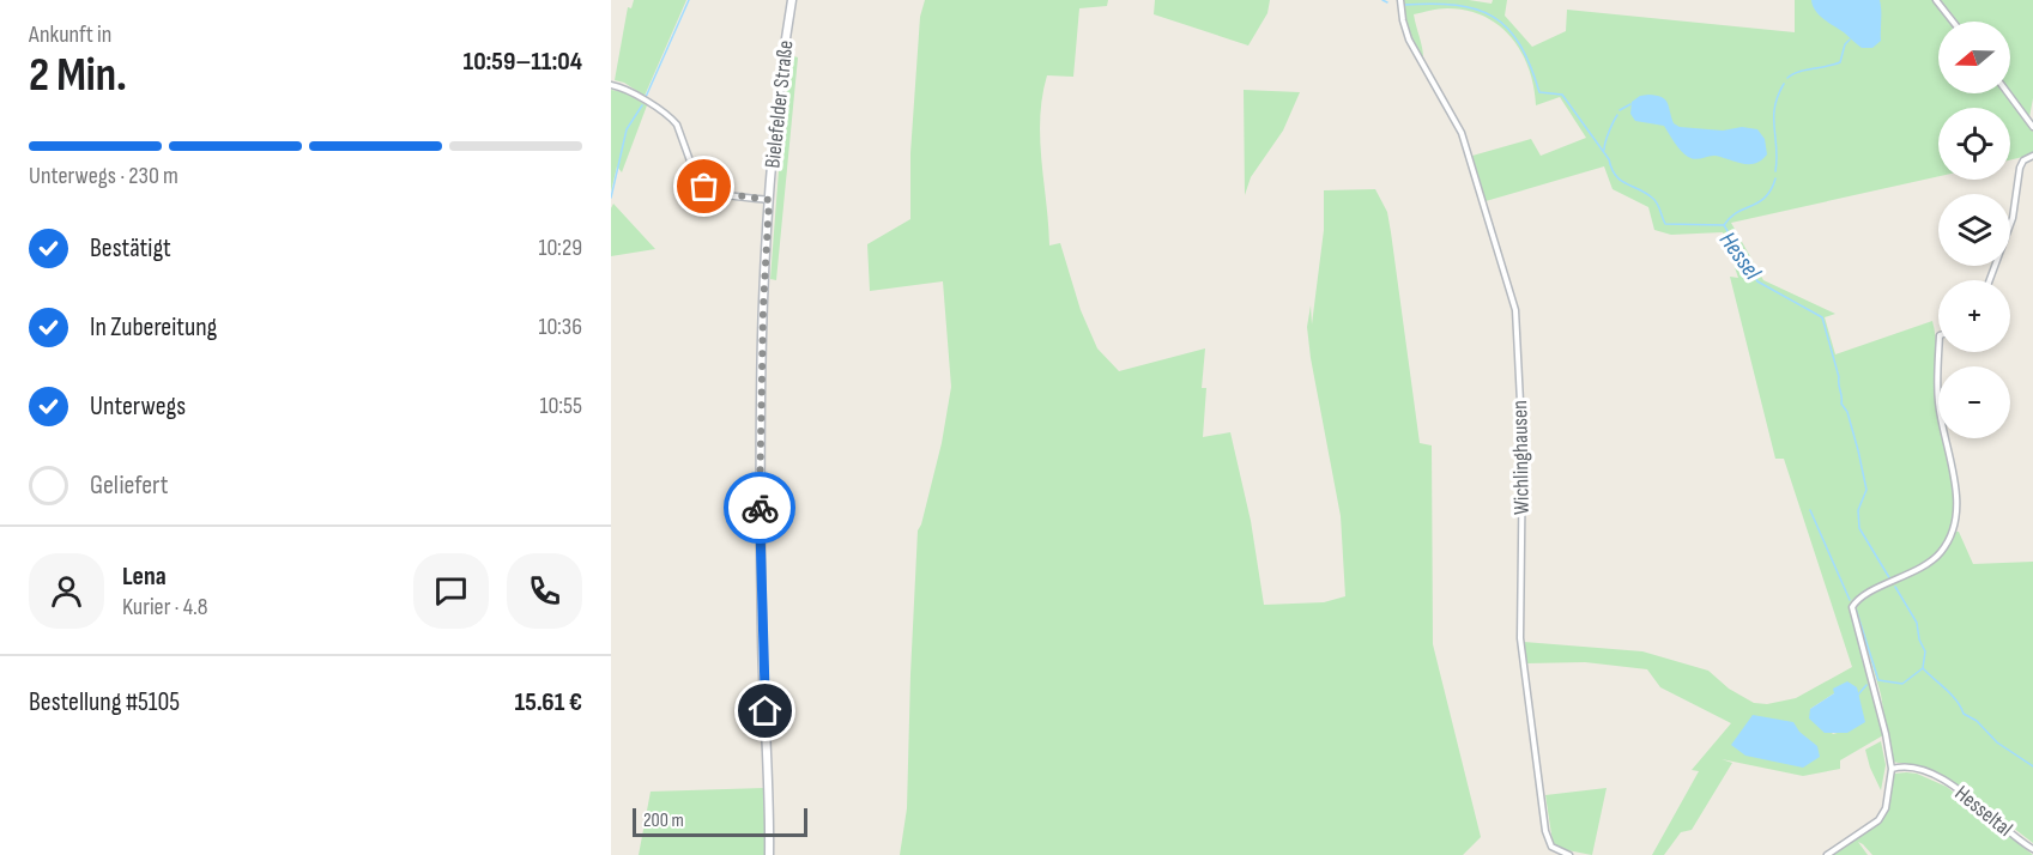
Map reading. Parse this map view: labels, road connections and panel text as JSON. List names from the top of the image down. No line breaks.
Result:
{"streets":{"main road":["Bielefelder Straße"],"street":["Wichlinghausen","Hesseltal"]},"water":["Hessel"],"scale_bar":"200 m","north":"left","page":{"heading":["2 Min.","Ankunft in","10:59–11:04"],"panel":["Lena","Kurier · 4.8","Bestellung #5105","15.61 €"],"map_buttons":["+","−"],"bar":"Unterwegs · 230 m","list":[["Bestätigt","10:29"],["In Zubereitung","10:36"],["Unterwegs","10:55"],"Geliefert"],"scale":"200 m"}}
